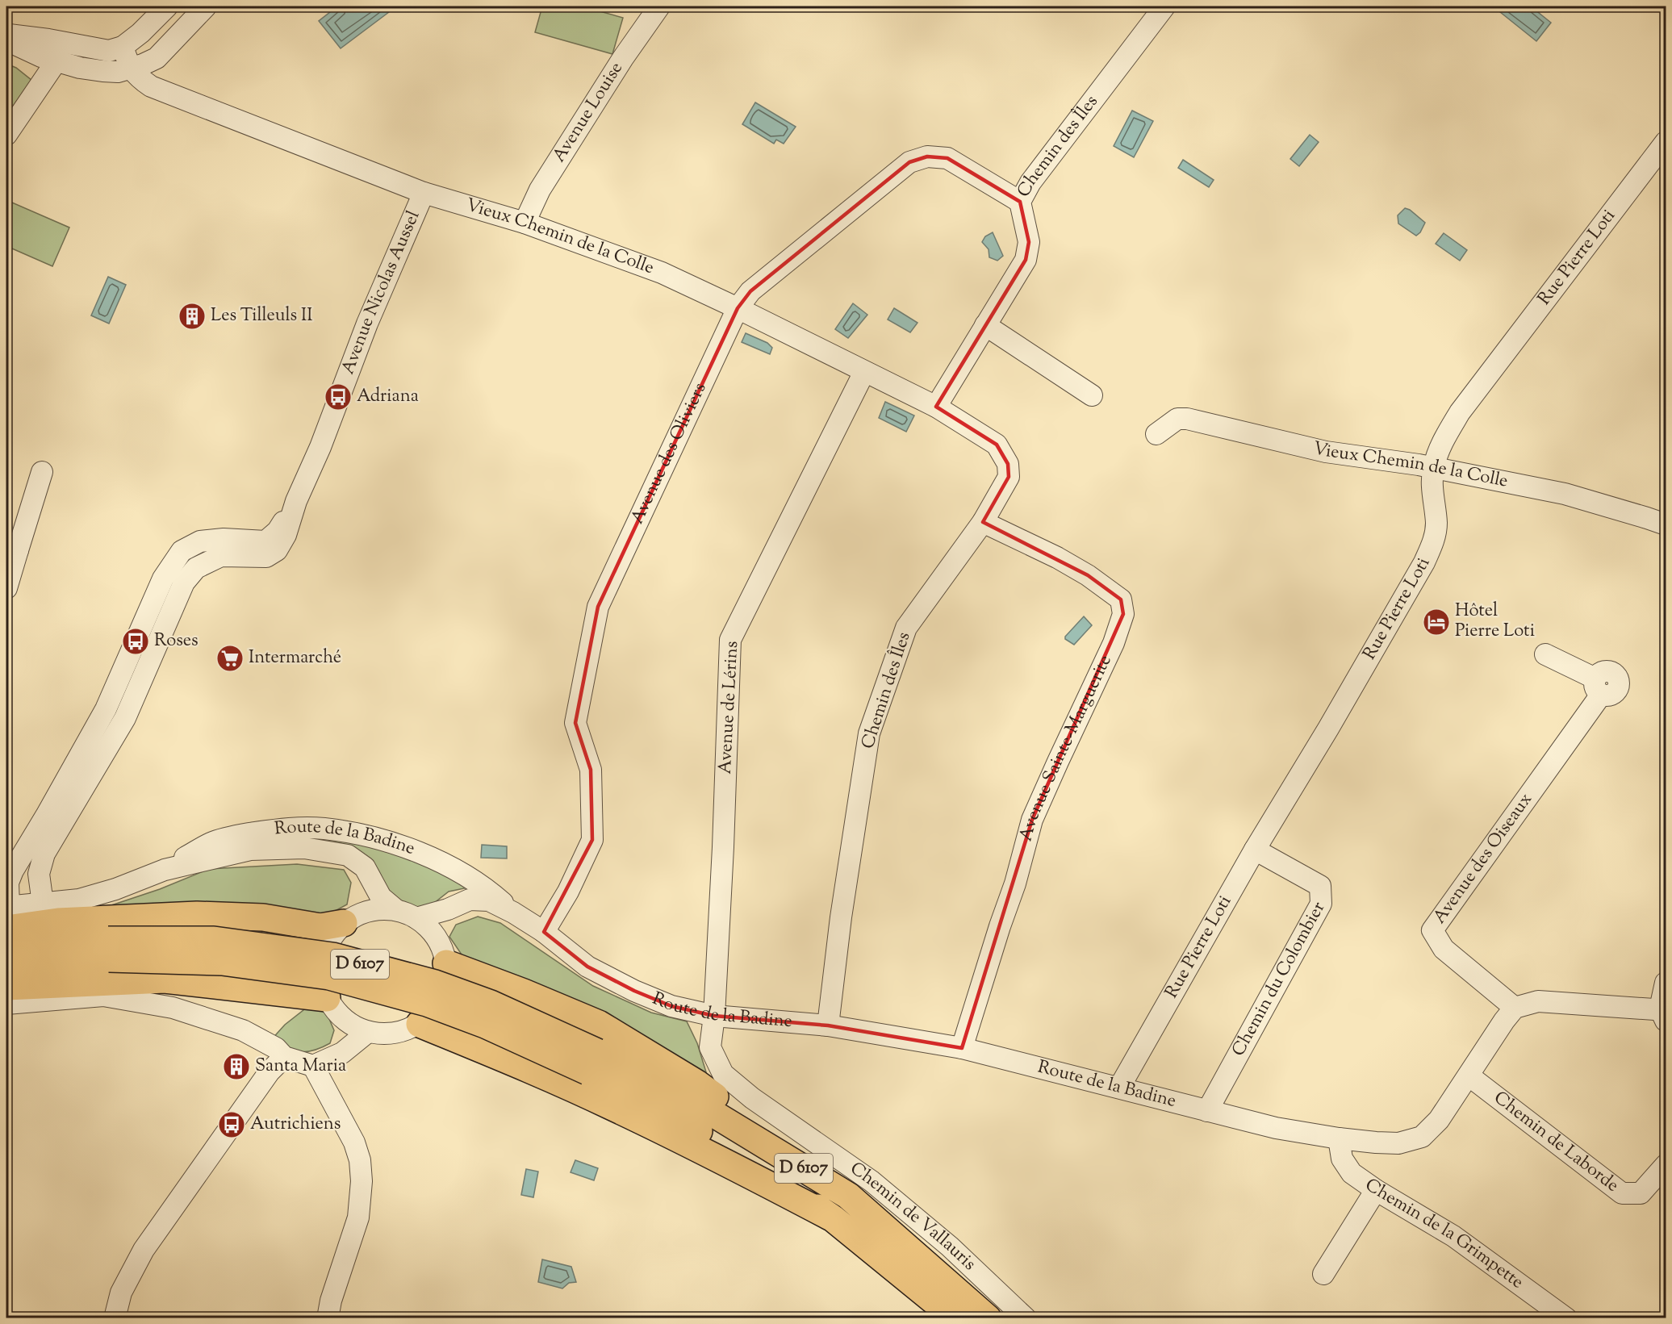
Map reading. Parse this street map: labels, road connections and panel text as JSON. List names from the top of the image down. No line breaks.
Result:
{"streets":{"highway":["D 6107"],"street":["Avenue Louise","Chemin des Îles","Vieux Chemin de la Colle","Rue Pierre Loti","Avenue Nicolas Aussel","Avenue des Oliviers","Avenue de Lérins","Avenue Sainte-Marguerite","Route de la Badine","Avenue des Oiseaux","Chemin du Colombier","Chemin de Laborde","Chemin de Vallauris","Chemin de la Grimpette"]},"crossings":[["Avenue Louise","Vieux Chemin de la Colle"],["Chemin des Îles","Vieux Chemin de la Colle"],["Chemin des Îles","Avenue des Oliviers"],["Chemin des Îles","Avenue Sainte-Marguerite"],["Chemin des Îles","Route de la Badine"],["Vieux Chemin de la Colle","Rue Pierre Loti"],["Vieux Chemin de la Colle","Avenue Nicolas Aussel"],["Vieux Chemin de la Colle","Avenue des Oliviers"],["Vieux Chemin de la Colle","Avenue de Lérins"],["Rue Pierre Loti","Route de la Badine"],["Rue Pierre Loti","Chemin du Colombier"],["Avenue Nicolas Aussel","Route de la Badine"],["Avenue des Oliviers","Route de la Badine"],["Avenue de Lérins","Route de la Badine"],["Avenue de Lérins","Chemin de Vallauris"],["Avenue Sainte-Marguerite","Route de la Badine"],["Route de la Badine","Avenue des Oiseaux"],["Route de la Badine","Chemin du Colombier"],["Route de la Badine","Chemin de Laborde"],["Route de la Badine","Chemin de Vallauris"],["Route de la Badine","Chemin de la Grimpette"]],"places":{"building":["Les Tilleuls II","Santa Maria"],"bus stop":["Adriana","Roses","Autrichiens"],"hotel":["Hôtel Pierre Loti"],"supermarket":["Intermarché"]}}
